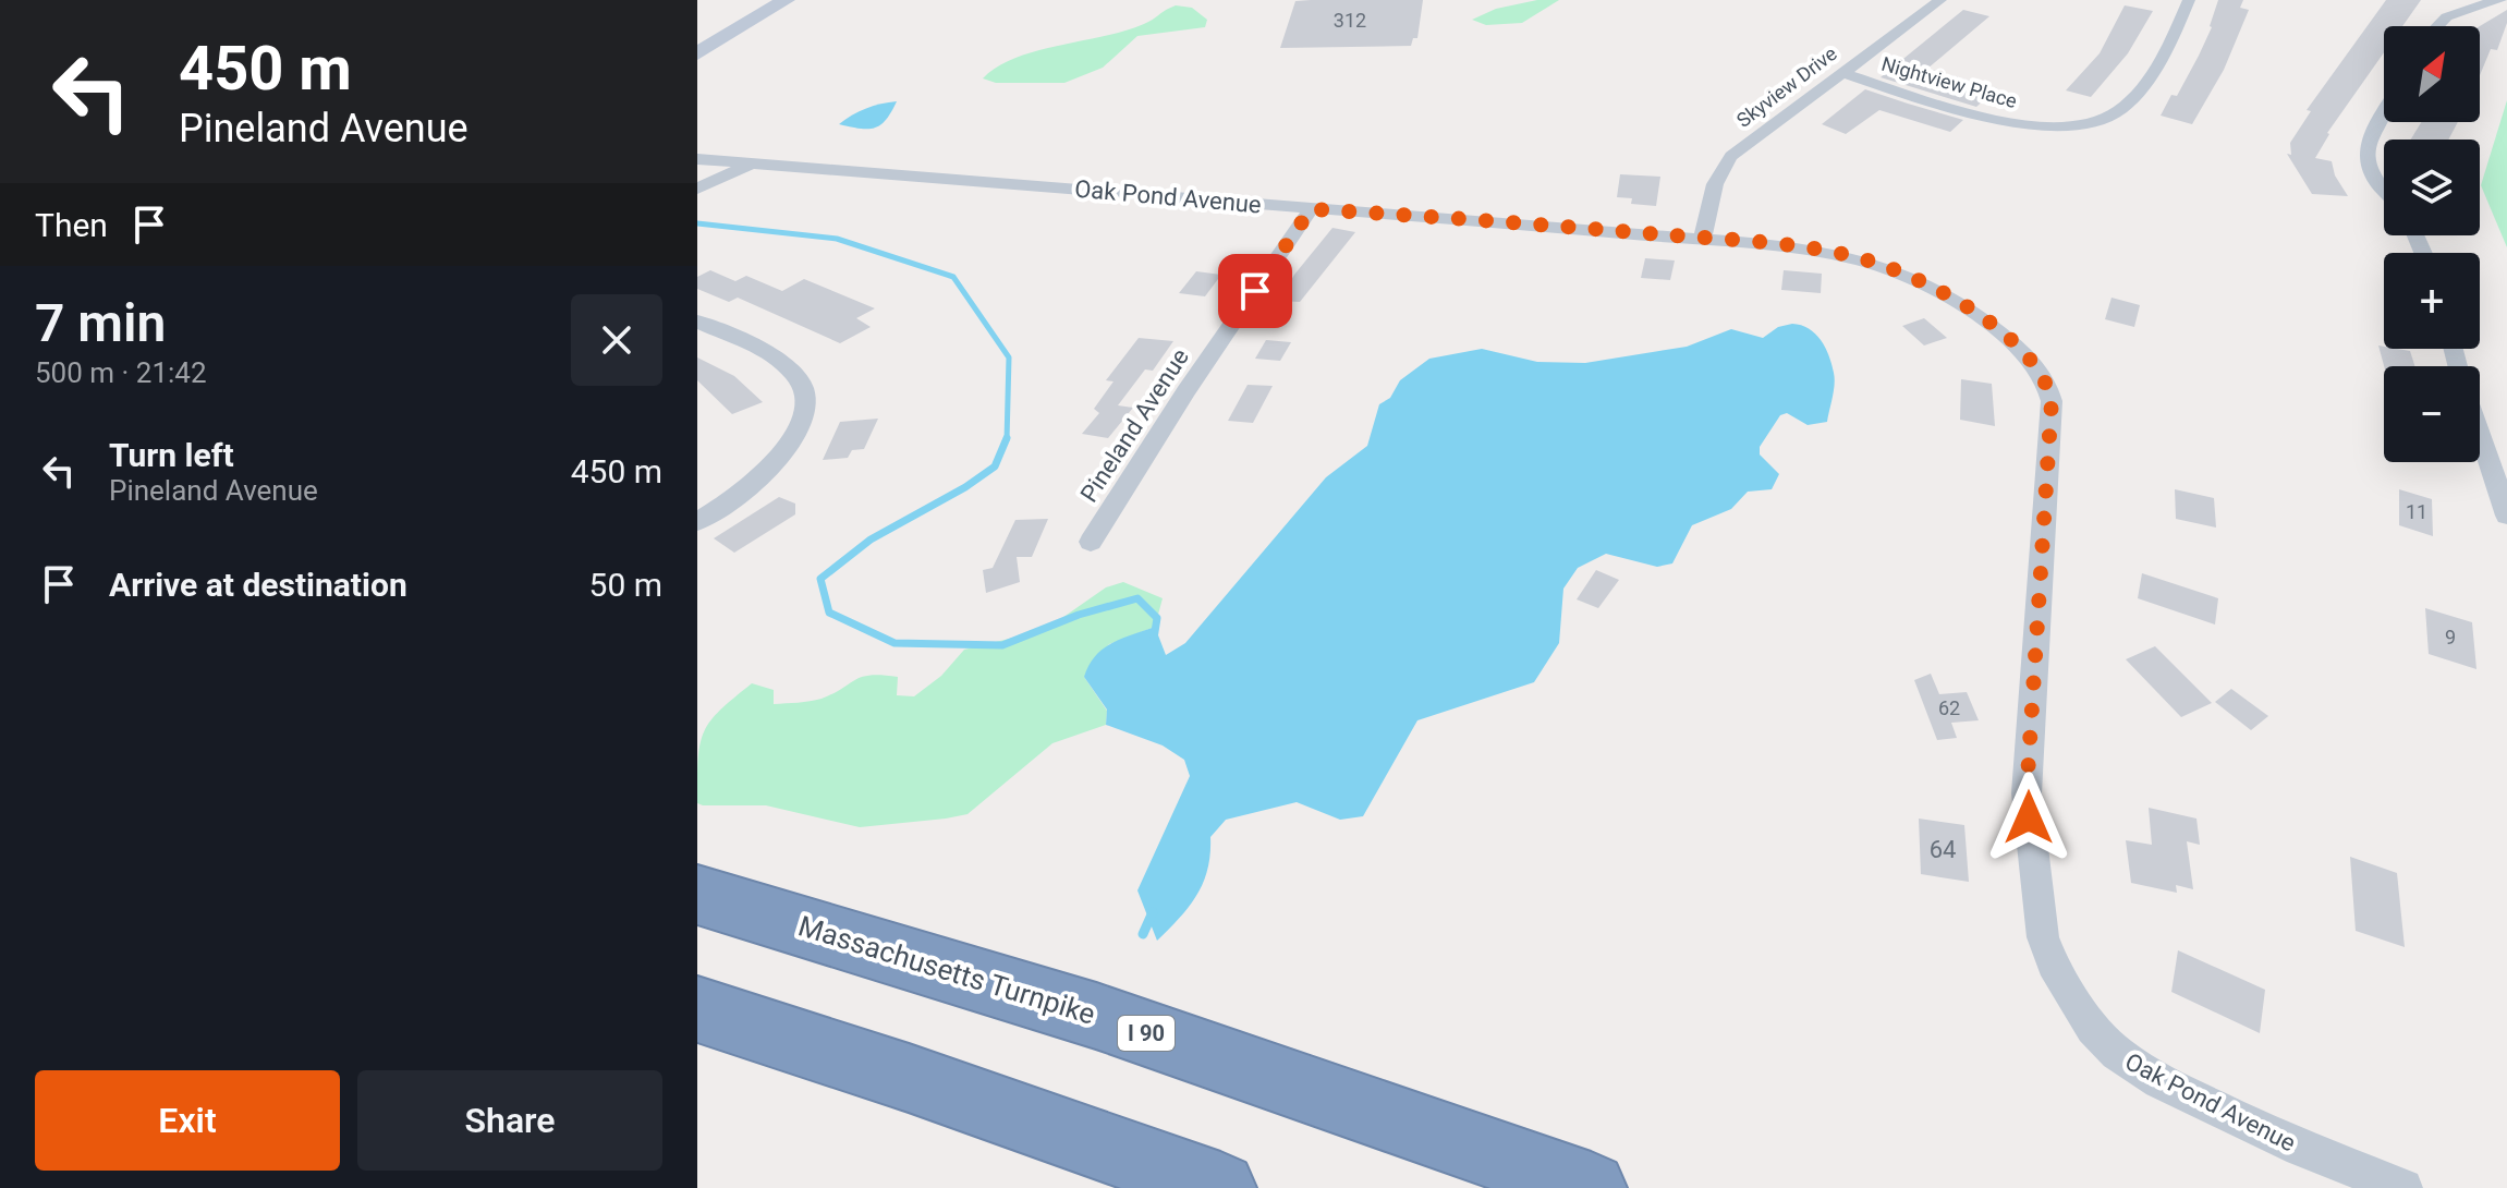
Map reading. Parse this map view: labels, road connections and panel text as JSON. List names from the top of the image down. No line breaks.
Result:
{"streets":{"highway":["Massachusetts Turnpike","I 90"],"street":["Nightview Place","Skyview Drive","Oak Pond Avenue","Pineland Avenue"]},"crossings":[["Nightview Place","Skyview Drive"],["Skyview Drive","Oak Pond Avenue"],["Oak Pond Avenue","Pineland Avenue"]],"house_numbers":["312","11","9","62","64"],"north":"top right","page":{"turn":["450 m","Pineland Avenue"],"map_buttons":["+","−"],"then":"Then","heading":["7 min","500 m · 21:42"],"list":[{"name":"Turn left","note":"Pineland Avenue","value":"450 m"},{"name":"Arrive at destination","value":"50 m"}],"buttons":["Exit","Share"]}}
